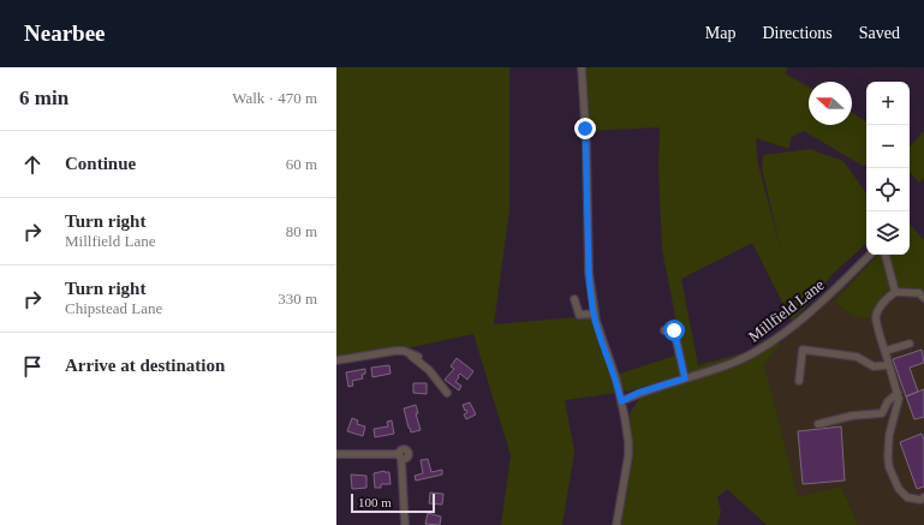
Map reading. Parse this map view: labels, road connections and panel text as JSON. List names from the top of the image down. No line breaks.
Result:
{"streets":{"street":["Millfield Lane"]},"scale_bar":"100 m","north":"left","page":{"header":"Nearbee","nav":["Map","Directions","Saved"],"heading":["6 min","Walk · 470 m"],"map_buttons":["+","−"],"list":[["Continue","60 m"],["Turn right","Millfield Lane","80 m"],["Turn right","Chipstead Lane","330 m"],"Arrive at destination"],"scale":"100 m"}}
